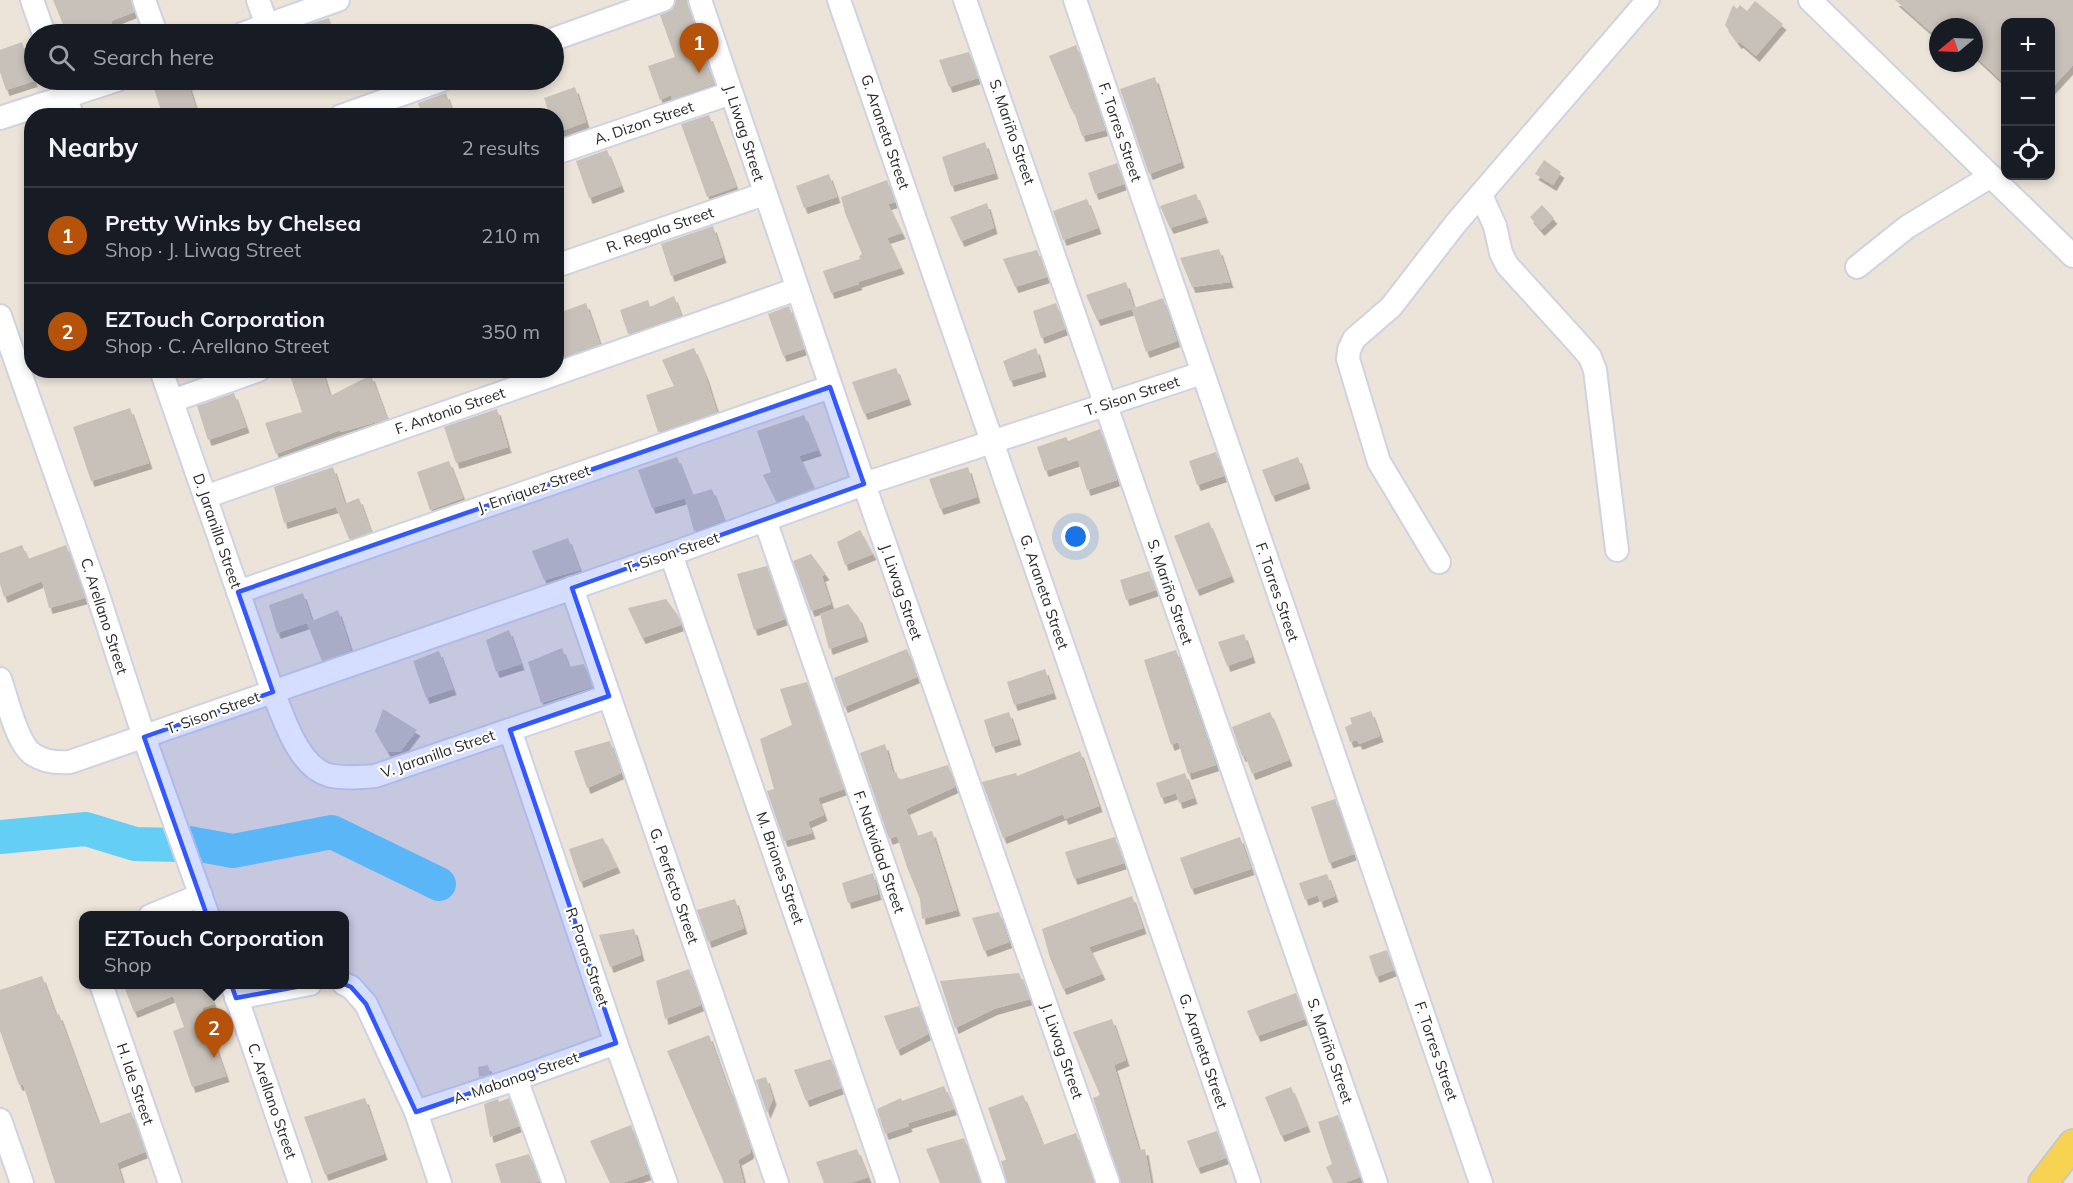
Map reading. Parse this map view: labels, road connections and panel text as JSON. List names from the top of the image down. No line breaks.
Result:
{"streets":{"street":["A. Dizon Street","G. Araneta Street","S. Mariño Street","F. Torres Street","J. Liwag Street","R. Regala Street","T. Sison Street","F. Antonio Street","J. Enriquez Street","D. Jaranilla Street","C. Arellano Street","V. Jaranilla Street","F. Natividad Street","M. Briones Street","G. Perfecto Street","R. Paras Street","A. Mabanag Street","H. Ide Street"]},"crossings":[["A. Dizon Street","J. Liwag Street"],["G. Araneta Street","T. Sison Street"],["S. Mariño Street","T. Sison Street"],["F. Torres Street","T. Sison Street"],["J. Liwag Street","R. Regala Street"],["J. Liwag Street","T. Sison Street"],["J. Liwag Street","F. Antonio Street"],["J. Liwag Street","J. Enriquez Street"],["T. Sison Street","D. Jaranilla Street"],["T. Sison Street","C. Arellano Street"],["T. Sison Street","V. Jaranilla Street"],["T. Sison Street","F. Natividad Street"],["T. Sison Street","M. Briones Street"],["T. Sison Street","G. Perfecto Street"],["F. Antonio Street","D. Jaranilla Street"],["J. Enriquez Street","D. Jaranilla Street"],["D. Jaranilla Street","V. Jaranilla Street"],["V. Jaranilla Street","G. Perfecto Street"],["V. Jaranilla Street","R. Paras Street"],["R. Paras Street","A. Mabanag Street"]],"north":"left","page":{"map_buttons":["+","−"],"pins":["1","2"],"search":"Search here","heading":["Nearby","2 results"],"list":[{"mark":"1","name":"Pretty Winks by Chelsea","note":"Shop · J. Liwag Street","value":"210 m"},{"mark":"2","name":"EZTouch Corporation","note":"Shop · C. Arellano Street","value":"350 m"}],"popup":["EZTouch Corporation","Shop"]}}
